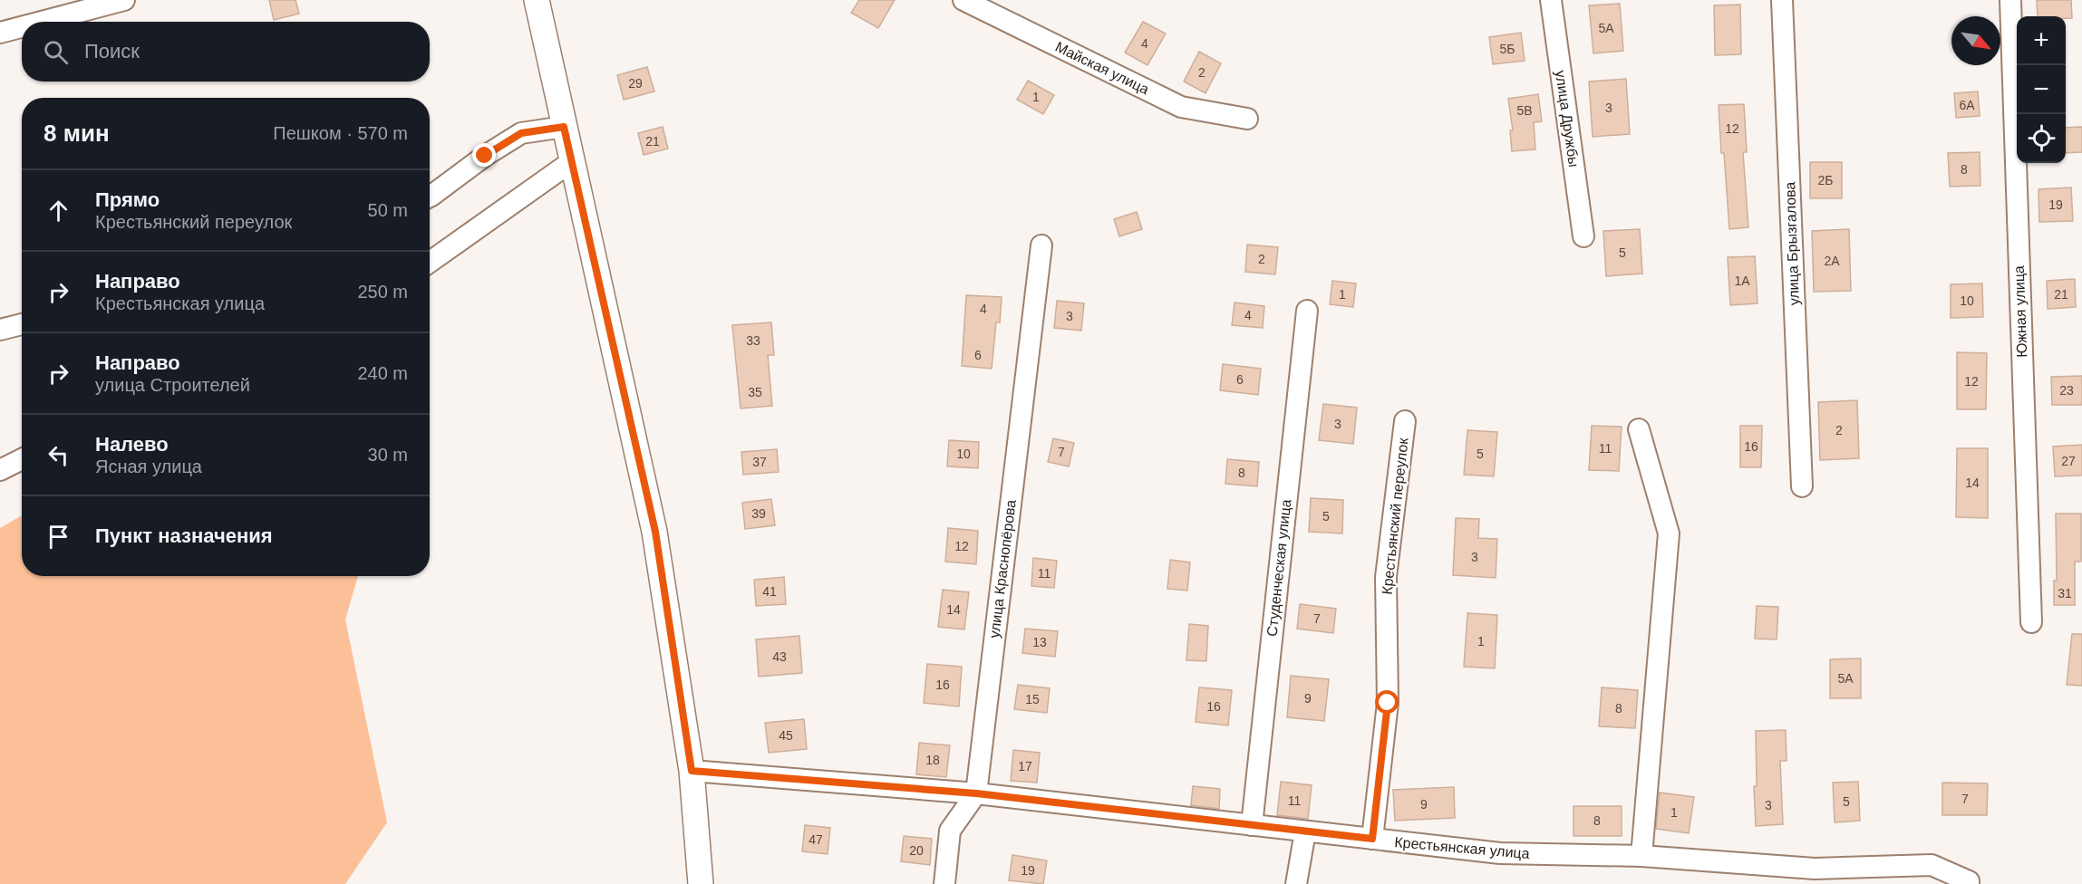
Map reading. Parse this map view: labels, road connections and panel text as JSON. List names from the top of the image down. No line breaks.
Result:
{"streets":{"street":["Майская улица","улица Дружбы","улица Брызгалова","Южная улица","Крестьянский переулок","Студенческая улица","улица Краснопёрова","Крестьянская улица"]},"crossings":[["Крестьянский переулок","Крестьянская улица"],["Студенческая улица","Крестьянская улица"],["улица Краснопёрова","Крестьянская улица"]],"house_numbers":["5А","4","5Б","2","29","1","6А","3","5В","12","21","8","2Б","19","5","2","2А","1А","1","21","10","4","4","3","33","6","6","12","23","35","3","2","16","11","7","10","5","27","37","8","14","39","5","12","3","11","41","31","14","7","1","13","43","5А","16","9","15","16","8","45","18","17","7","11","5","9","3","1","8","47","20","19"],"north":"bottom right","page":{"map_buttons":["+","−"],"search":"Поиск","heading":["8 мин","Пешком · 570 m"],"list":[["Прямо","Крестьянский переулок","50 m"],["Направо","Крестьянская улица","250 m"],["Направо","улица Строителей","240 m"],["Налево","Ясная улица","30 m"],"Пункт назначения"]}}
